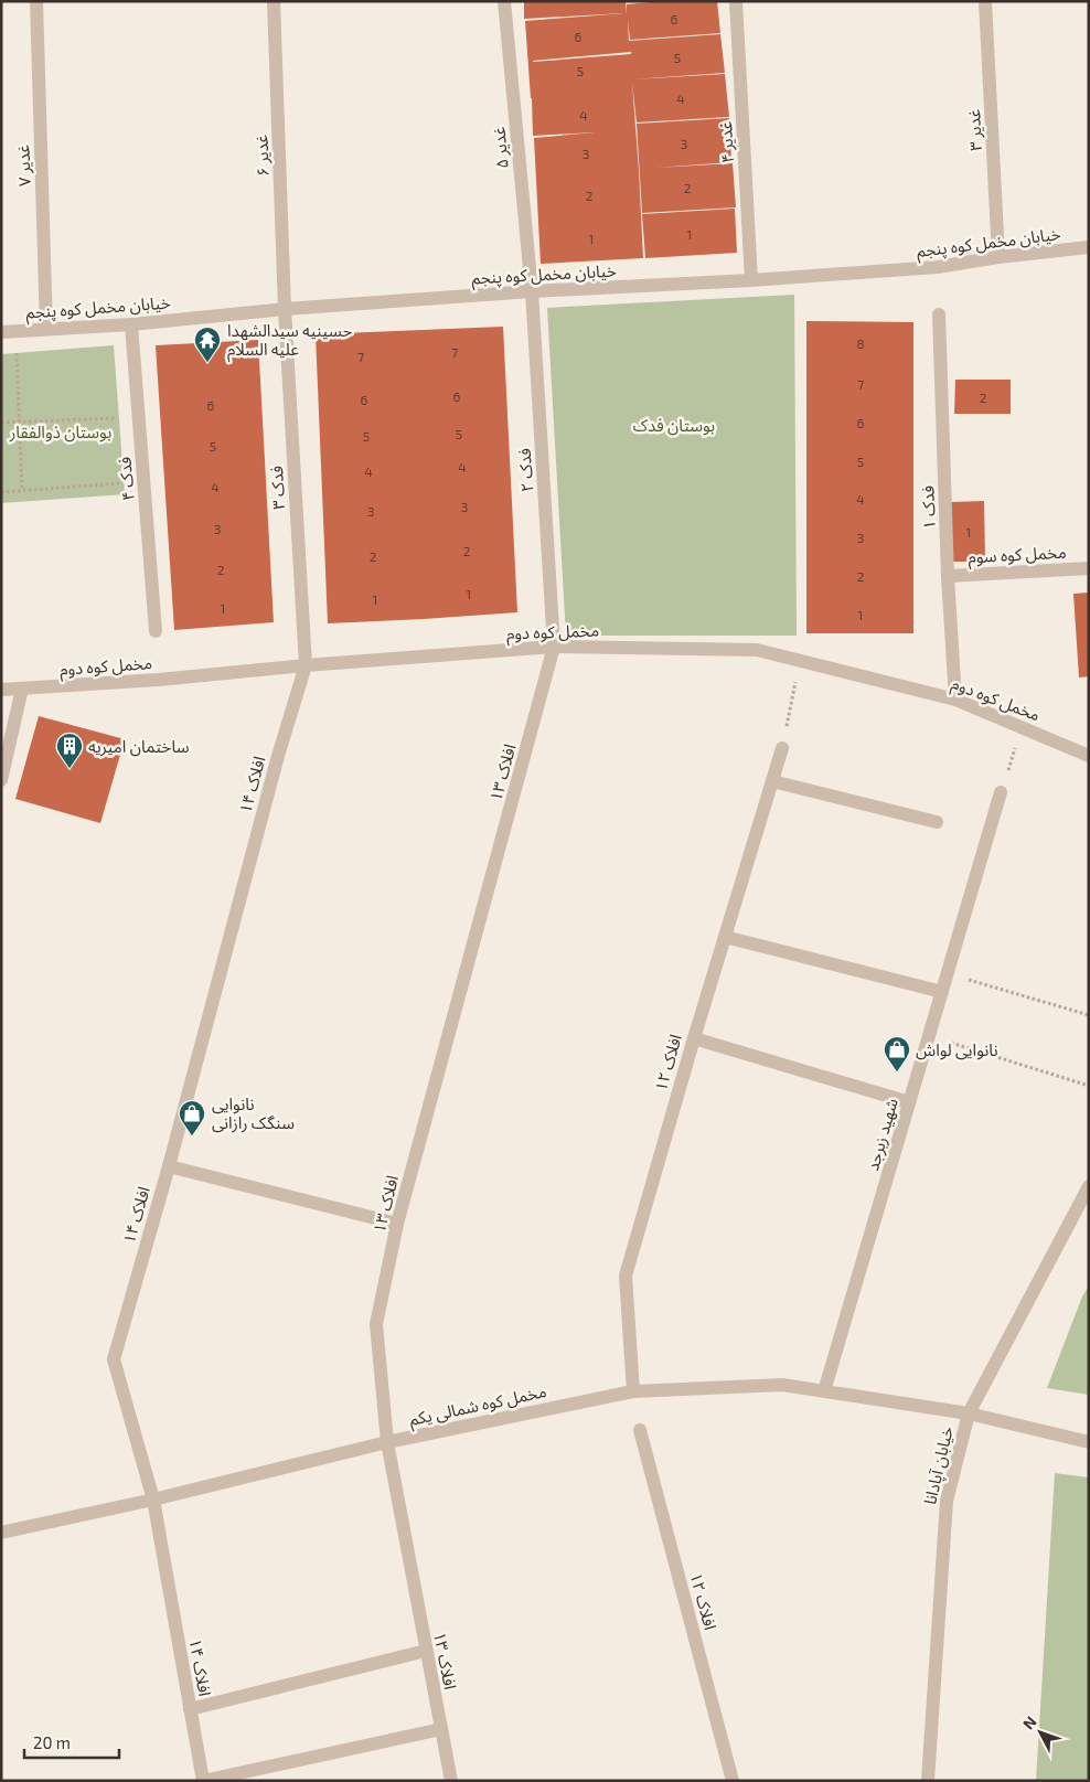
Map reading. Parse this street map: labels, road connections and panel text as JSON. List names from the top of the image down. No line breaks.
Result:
{"streets":{"street":["غدیر ۳","غدیر ۴","غدیر ۵","غدیر ۶","غدیر ۷","خیابان مخمل کوه پنجم","فدک ۲","فدک ۴","فدک ۳","فدک ۱","مخمل کوه سوم","مخمل کوه دوم","افلاک ۱۳","افلاک ۱۴","افلاک ۱۲","شهید زبرجد","مخمل کوه شمالی‌ یکم","خیابان آپادانا"]},"crossings":[["غدیر ۳","خیابان مخمل کوه پنجم"],["غدیر ۴","خیابان مخمل کوه پنجم"],["غدیر ۵","خیابان مخمل کوه پنجم"],["غدیر ۵","فدک ۲"],["غدیر ۶","خیابان مخمل کوه پنجم"],["غدیر ۶","فدک ۳"],["غدیر ۷","خیابان مخمل کوه پنجم"],["خیابان مخمل کوه پنجم","فدک ۲"],["خیابان مخمل کوه پنجم","فدک ۴"],["خیابان مخمل کوه پنجم","فدک ۳"],["فدک ۲","مخمل کوه دوم"],["فدک ۲","افلاک ۱۳"],["فدک ۳","مخمل کوه دوم"],["فدک ۳","افلاک ۱۴"],["فدک ۱","مخمل کوه سوم"],["فدک ۱","مخمل کوه دوم"],["مخمل کوه دوم","افلاک ۱۳"],["مخمل کوه دوم","افلاک ۱۴"],["افلاک ۱۳","مخمل کوه شمالی‌ یکم"],["افلاک ۱۴","مخمل کوه شمالی‌ یکم"],["افلاک ۱۲","مخمل کوه شمالی‌ یکم"],["شهید زبرجد","مخمل کوه شمالی‌ یکم"],["مخمل کوه شمالی‌ یکم","خیابان آپادانا"]],"parks":["بوستان فدک","بوستان ذوالفقار"],"places":{"temple":["حسینیه سیدالشهدا علیه السلام"],"building":["ساختمان امیریه"],"shop":["نانوایی لواش","نانوایی سنگک رازانی"]},"house_numbers":["6","6","5","5","4","4","3","3","2","2","1","1","8","7","7","7","6","2","6","6","6","5","5","5","5","4","4","4","4","3","3","3","1","3","2","2","2","2","1","1","1","1"],"scale_bar":"20 m","north":"top left"}
